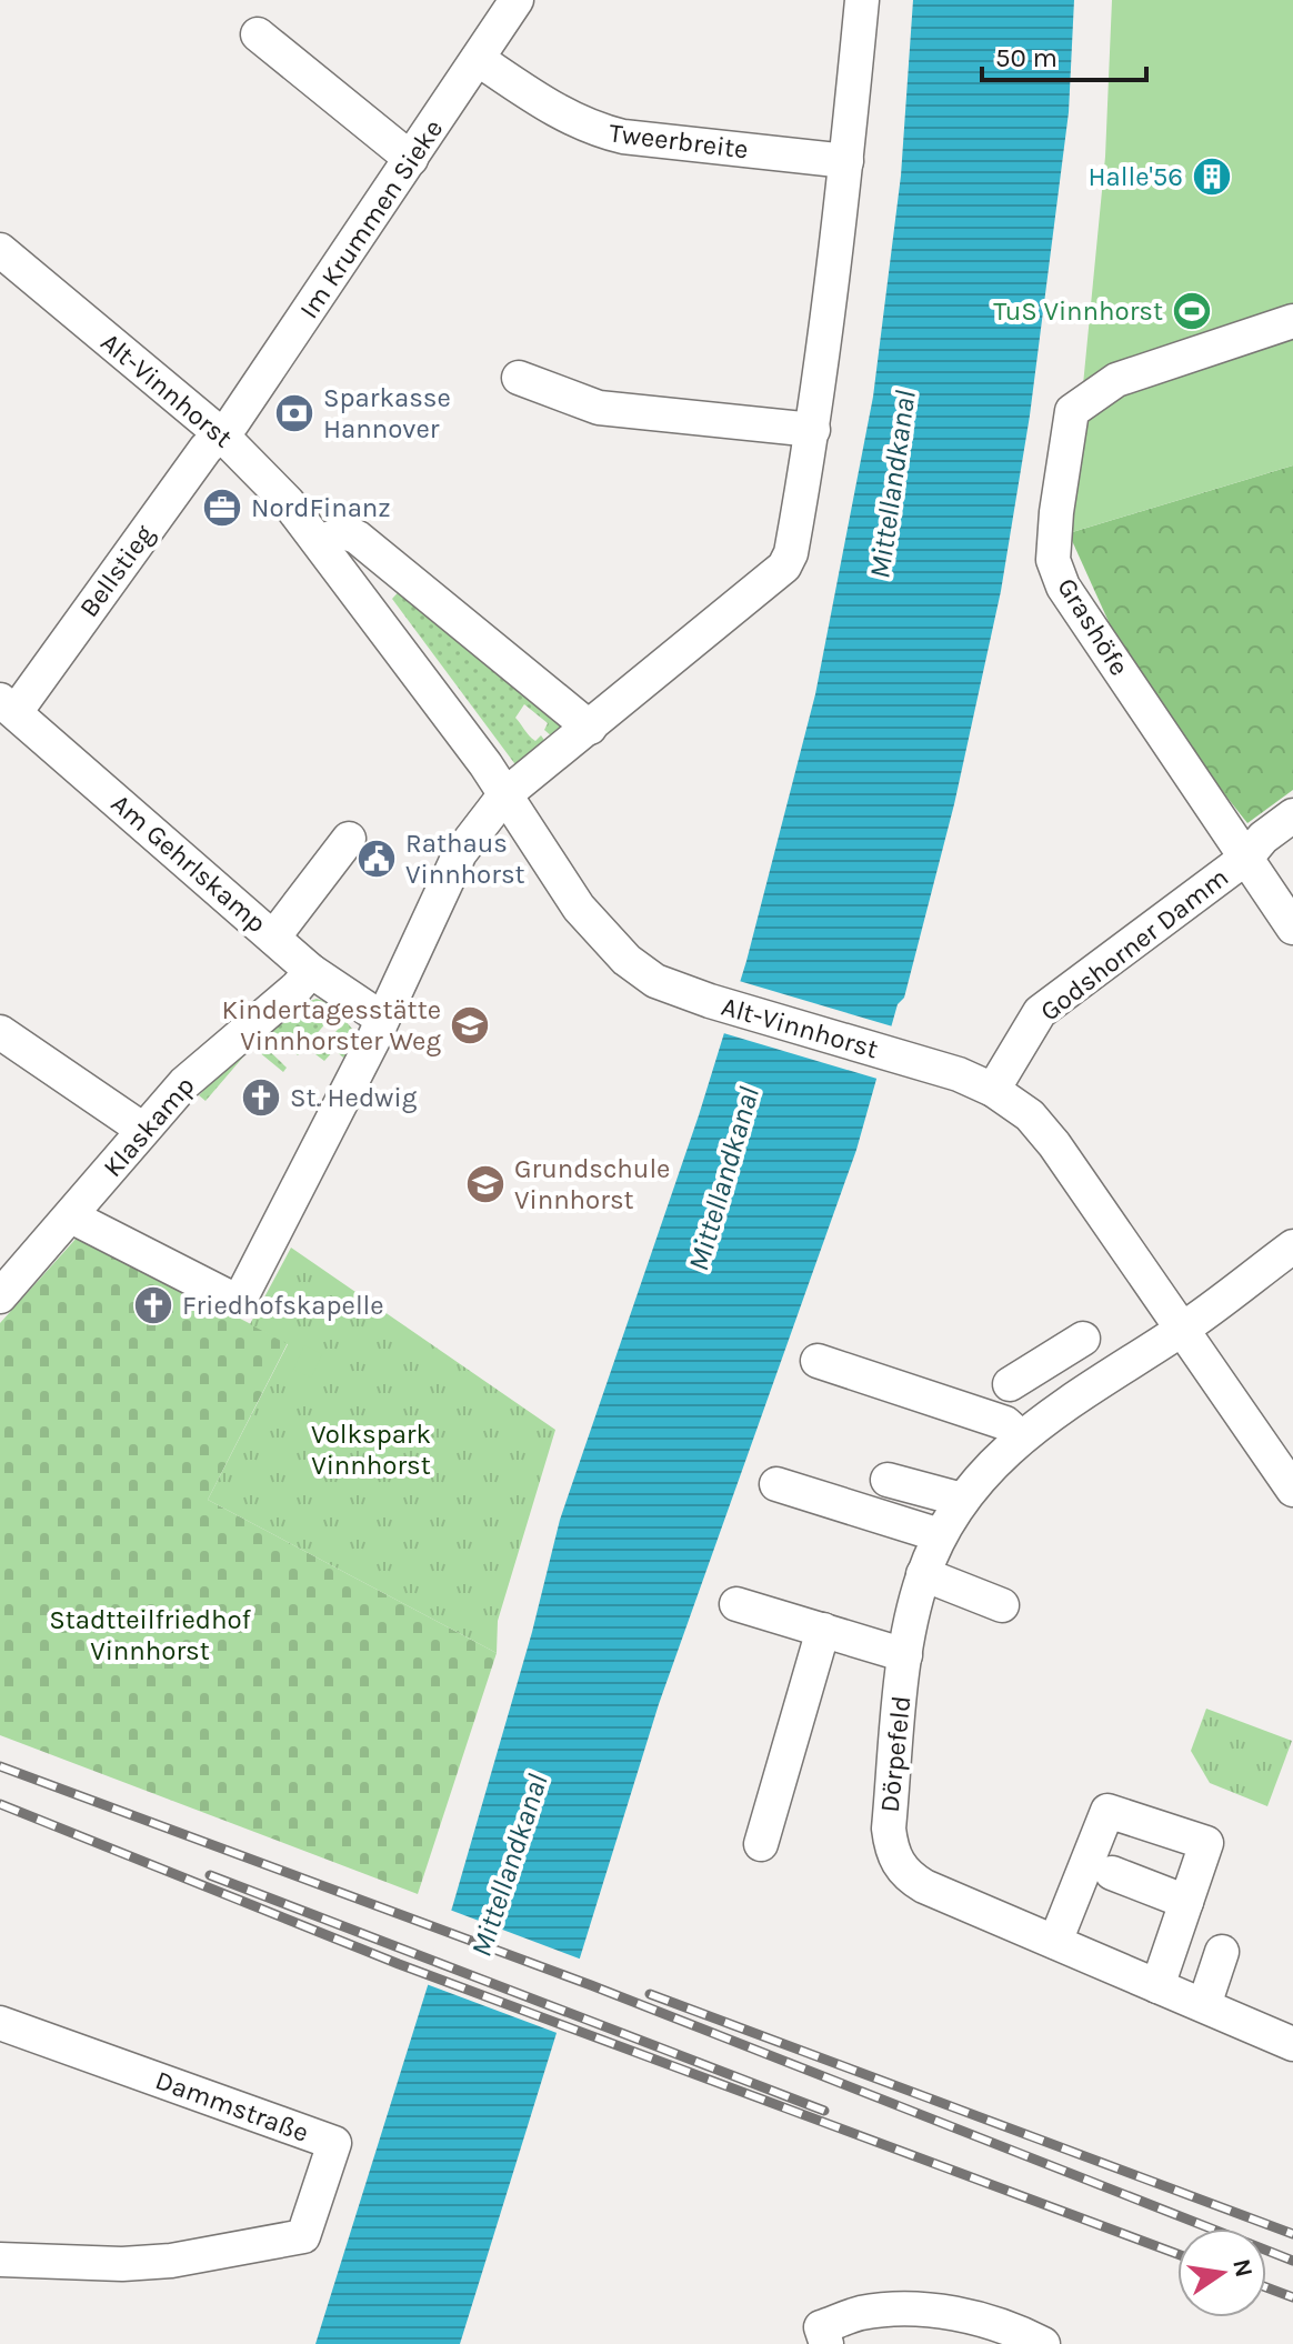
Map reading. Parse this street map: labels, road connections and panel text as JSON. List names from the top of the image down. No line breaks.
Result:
{"streets":{"street":["Tweerbreite","Im Krummen Sieke","Alt-Vinnhorst","Bellstieg","Grashöfe","Am Gehrlskamp","Godshorner Damm","Klaskamp","Dörpefeld","Dammstraße"]},"crossings":[["Tweerbreite","Im Krummen Sieke"],["Im Krummen Sieke","Alt-Vinnhorst"],["Im Krummen Sieke","Bellstieg"],["Alt-Vinnhorst","Bellstieg"],["Alt-Vinnhorst","Godshorner Damm"],["Alt-Vinnhorst","Dörpefeld"],["Bellstieg","Am Gehrlskamp"],["Grashöfe","Godshorner Damm"],["Am Gehrlskamp","Klaskamp"]],"water":["Mittellandkanal"],"parks":["Volkspark Vinnhorst","Stadtteilfriedhof Vinnhorst"],"places":{"building":["Halle'56"],"sports":["TuS Vinnhorst"],"bank":["Sparkasse Hannover"],"office":["NordFinanz"],"public building":["Rathaus Vinnhorst"],"school or university":["Kindertagesstätte Vinnhorster Weg","Grundschule Vinnhorst"],"church":["St. Hedwig","Friedhofskapelle"]},"scale_bar":"50 m","north":"right"}
